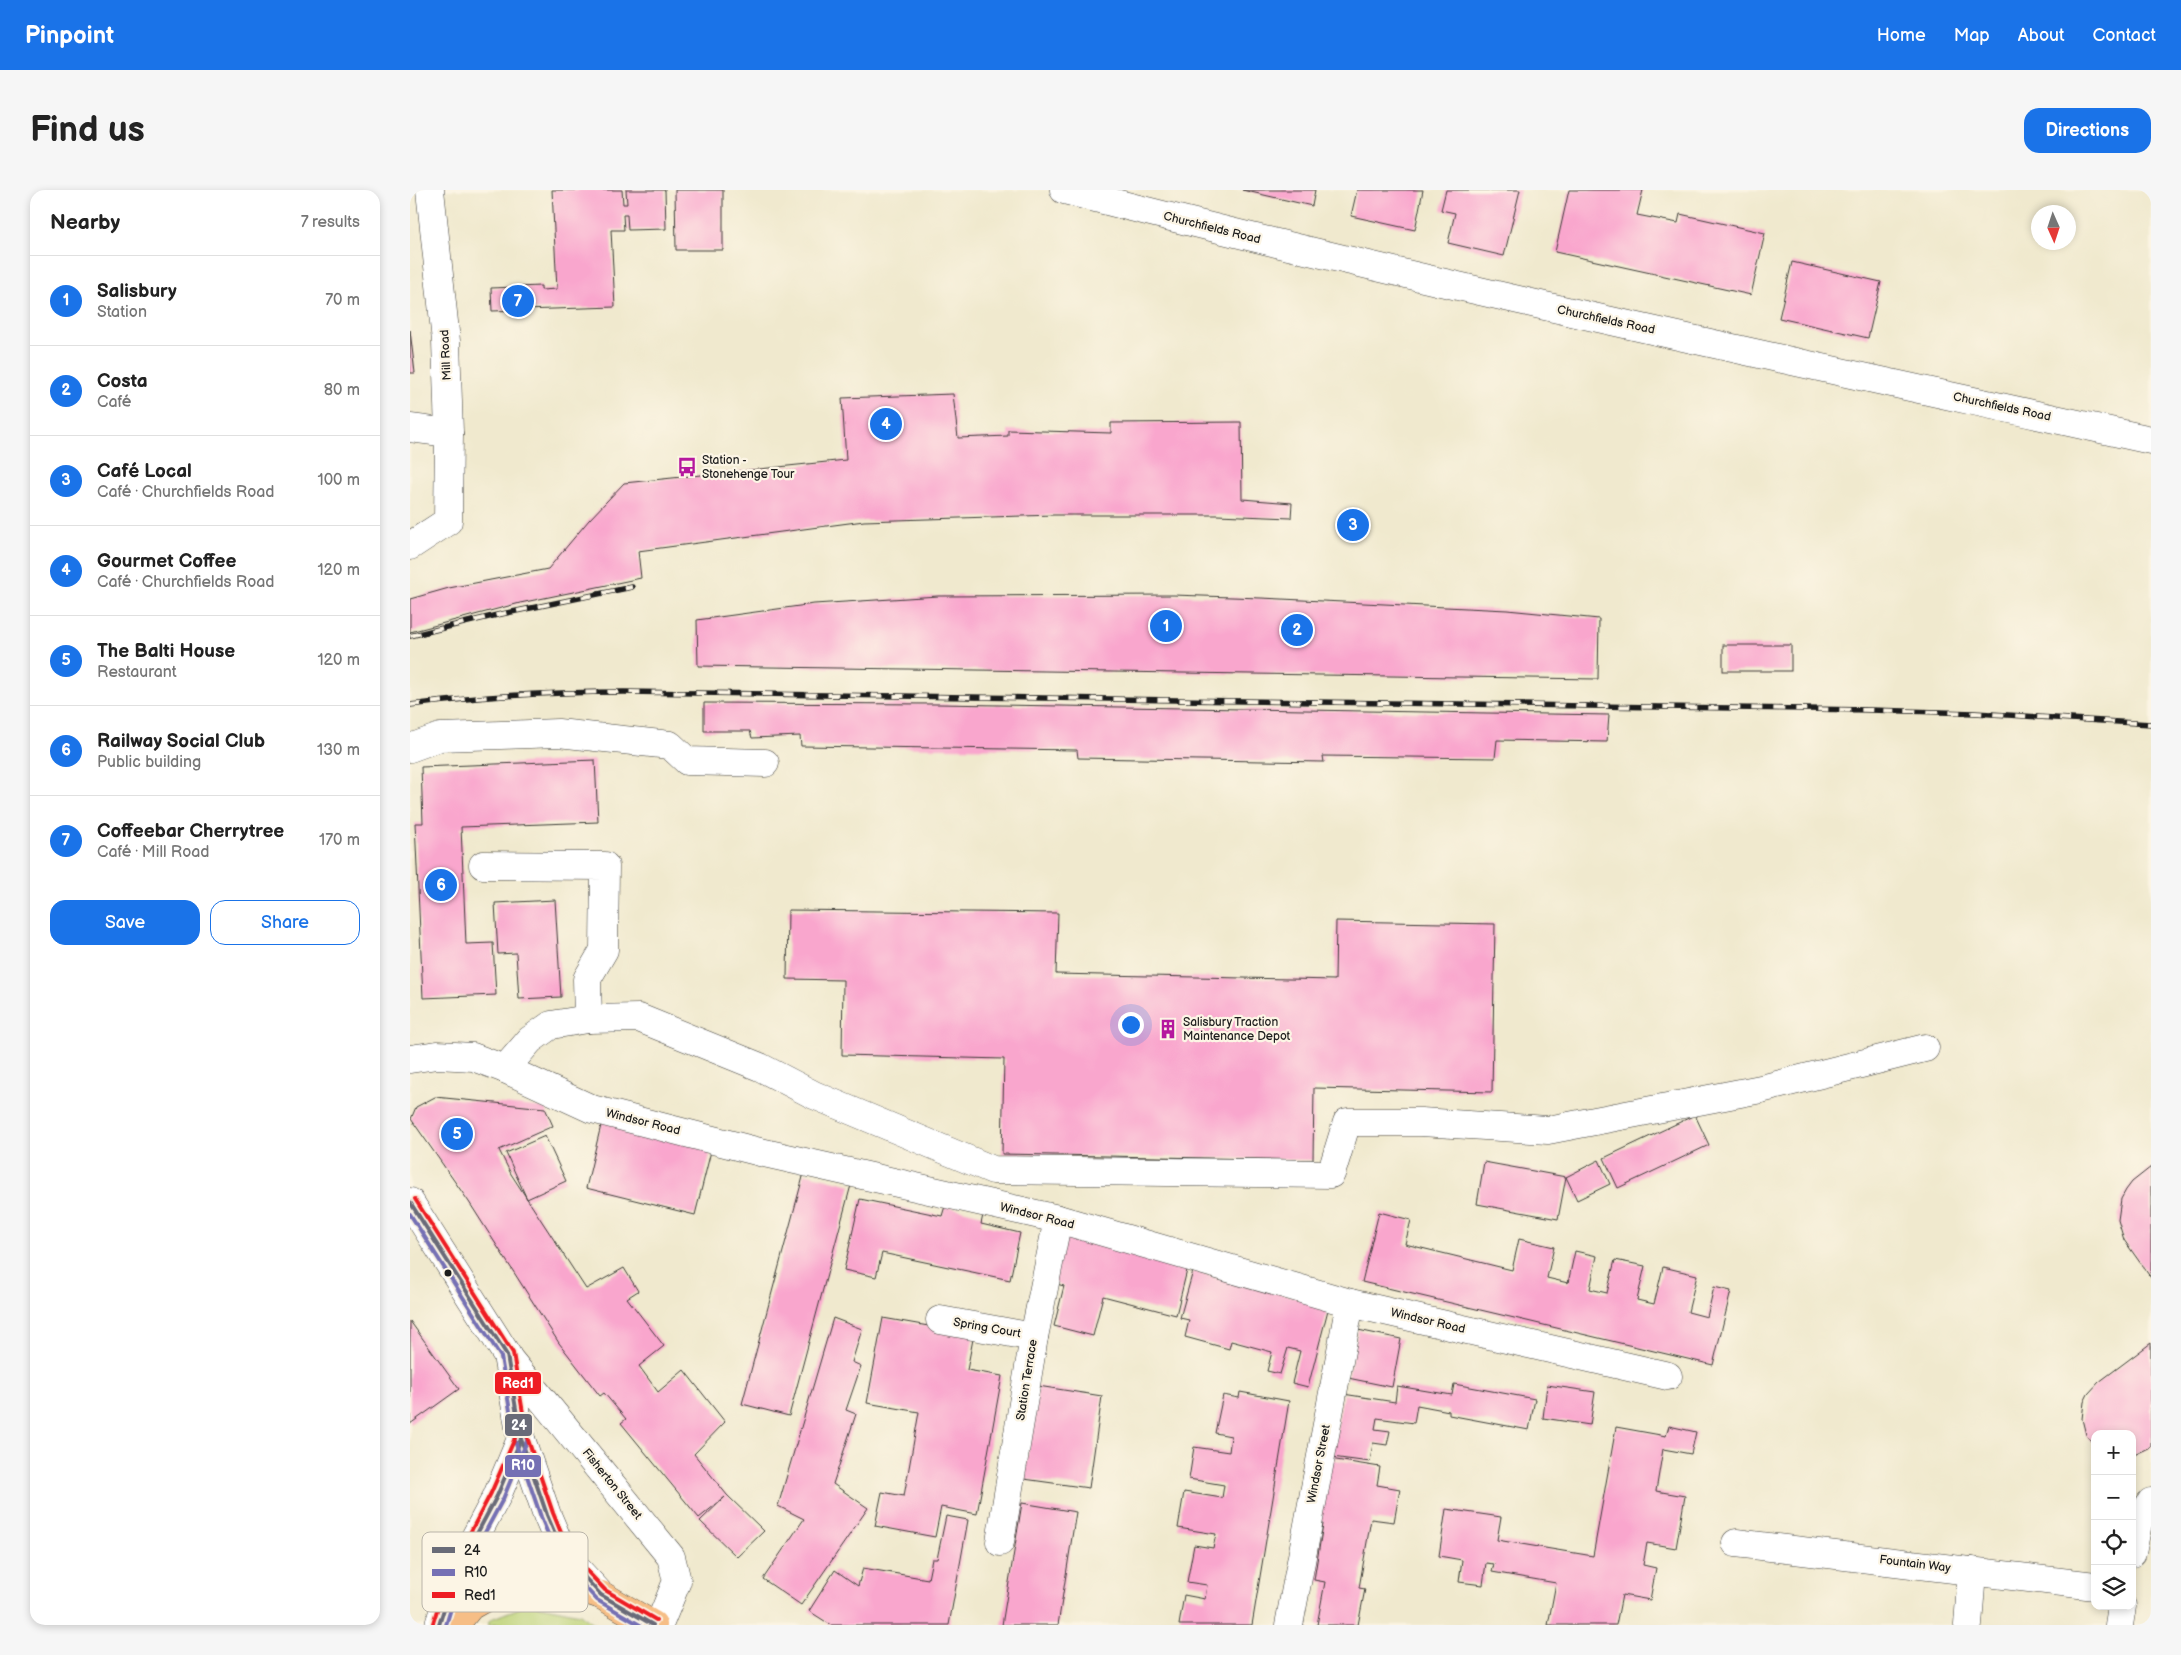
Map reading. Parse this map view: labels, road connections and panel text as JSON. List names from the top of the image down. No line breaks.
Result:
{"streets":{"street":["Churchfields Road","Mill Road","Windsor Road","Spring Court","Station Terrace","Windsor Street","Fisherton Street","Fountain Way"]},"crossings":[["Windsor Road","Station Terrace"],["Windsor Road","Windsor Street"],["Spring Court","Station Terrace"]],"places":{"bus stop":["Station - Stonehenge Tour"],"building":["Salisbury Traction Maintenance Depot"]},"lines":["transit line Red1","transit line 24","transit line R10"],"legend":["24","R10","Red1"],"north":"bottom","page":{"header":"Pinpoint","nav":["Home","Map","About","Contact"],"buttons":["Directions",["Save","Share"]],"title":"Find us","heading":["Nearby","7 results"],"list":[{"mark":"1","name":"Salisbury","note":"Station","value":"70 m"},{"mark":"2","name":"Costa","note":"Café","value":"80 m"},{"mark":"3","name":"Café Local","note":"Café · Churchfields Road","value":"100 m"},{"mark":"4","name":"Gourmet Coffee","note":"Café · Churchfields Road","value":"120 m"},{"mark":"5","name":"The Balti House","note":"Restaurant","value":"120 m"},{"mark":"6","name":"Railway Social Club","note":"Public building","value":"130 m"},{"mark":"7","name":"Coffeebar Cherrytree","note":"Café · Mill Road","value":"170 m"}],"pins":["7","4","3","1","2","6","5"],"map_buttons":["+","−"]}}
